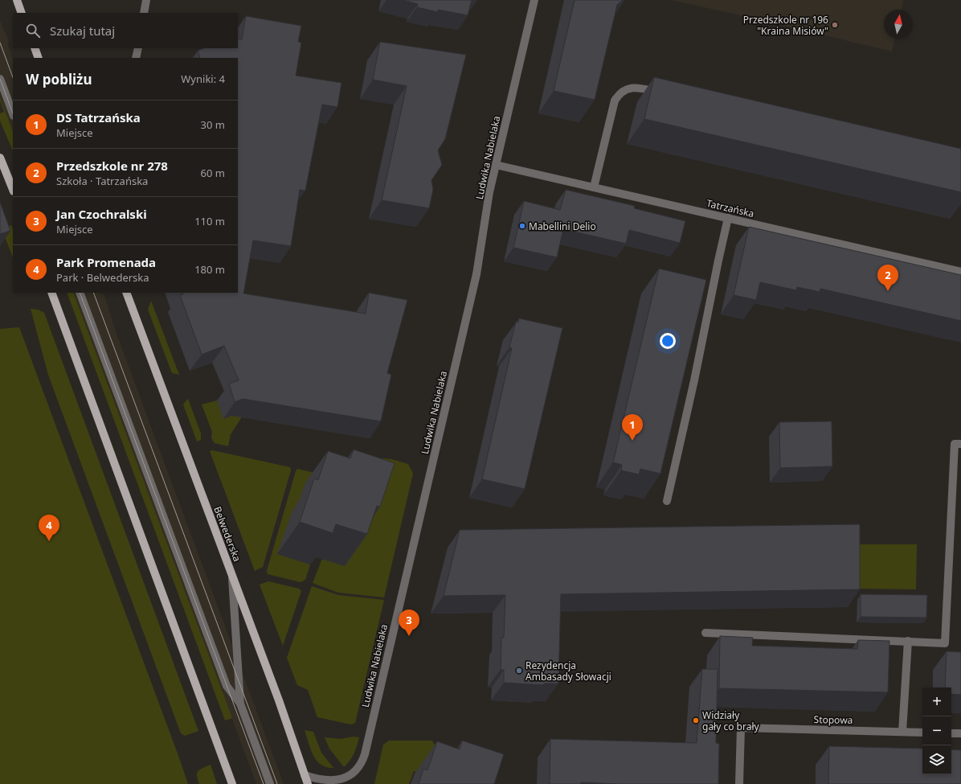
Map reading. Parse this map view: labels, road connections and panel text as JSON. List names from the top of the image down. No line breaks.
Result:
{"streets":{"main road":["Belwederska"],"street":["Ludwika Nabielaka","Tatrzańska","Stopowa"]},"crossings":[["Ludwika Nabielaka","Tatrzańska"],["Ludwika Nabielaka","Belwederska"]],"places":["Przedszkole nr 196 \"Kraina Misiów\"","Mabellini Delio","Rezydencja Ambasady Słowacji","Widziały gały co brały"],"north":"top","page":{"search":"Szukaj tutaj","heading":["W pobliżu","Wyniki: 4"],"list":[{"mark":"1","name":"DS Tatrzańska","note":"Miejsce","value":"30 m"},{"mark":"2","name":"Przedszkole nr 278","note":"Szkoła · Tatrzańska","value":"60 m"},{"mark":"3","name":"Jan Czochralski","note":"Miejsce","value":"110 m"},{"mark":"4","name":"Park Promenada","note":"Park · Belwederska","value":"180 m"}],"pins":["2","1","4","3"],"map_buttons":["+","−"]}}
